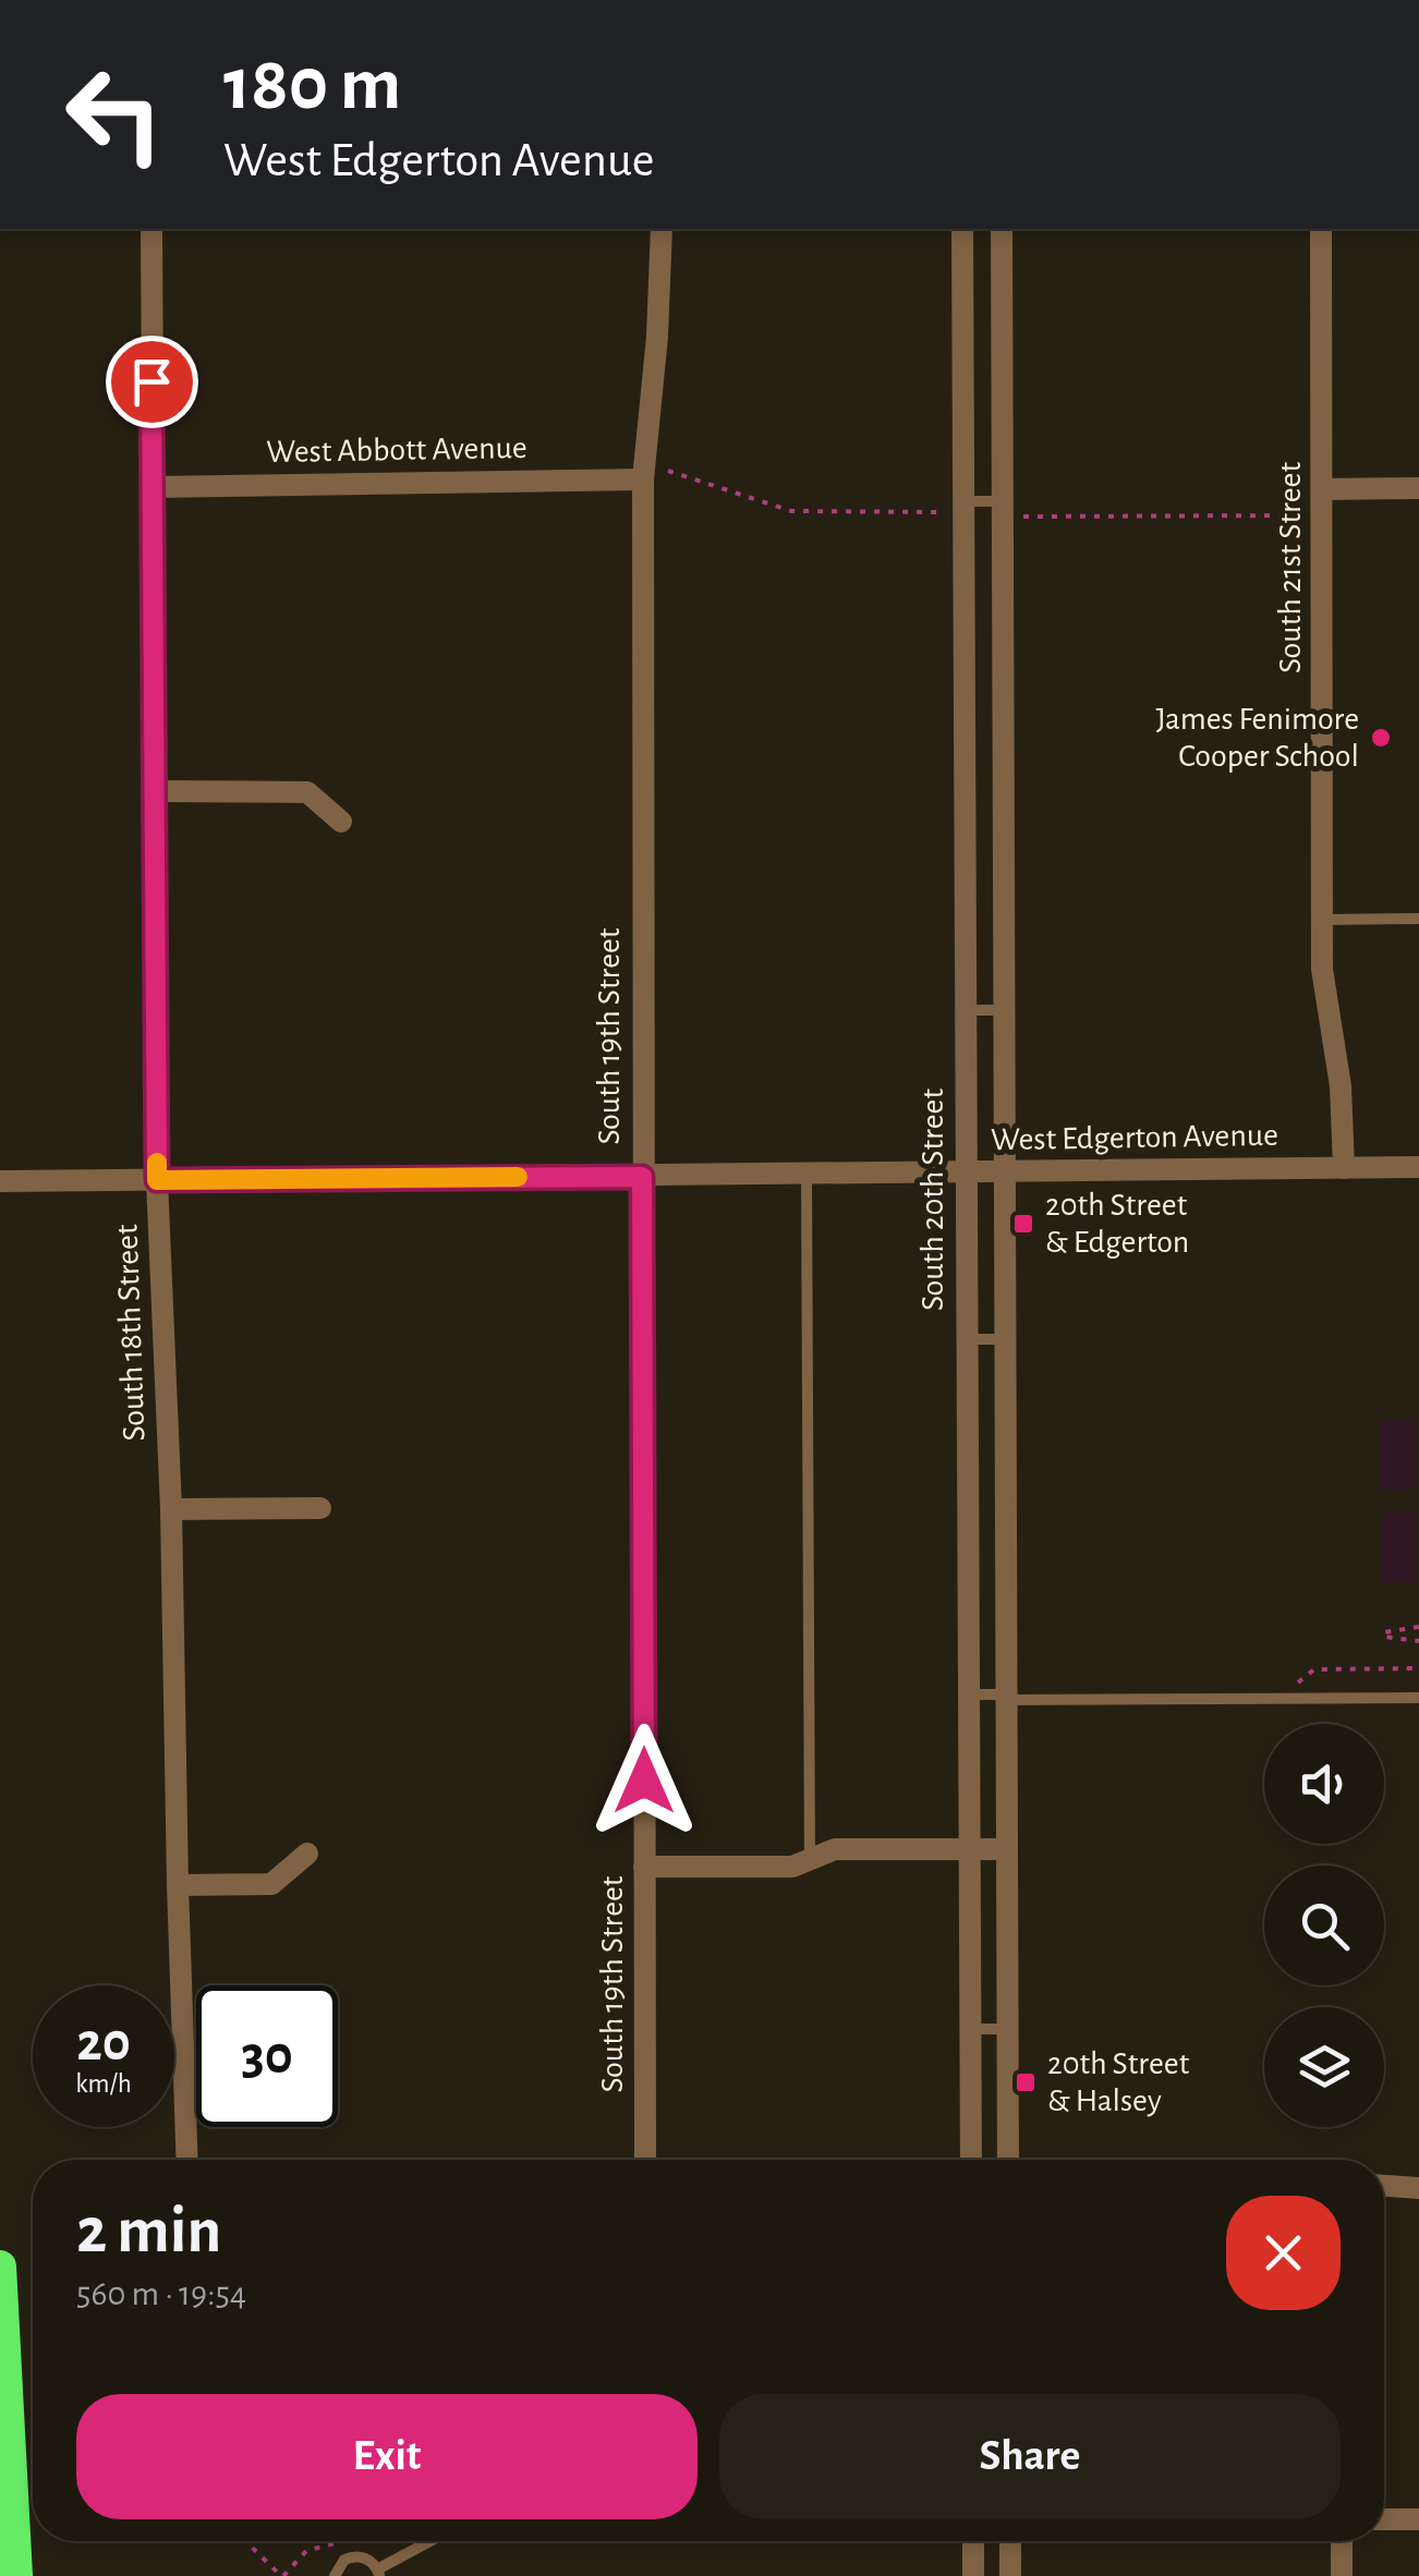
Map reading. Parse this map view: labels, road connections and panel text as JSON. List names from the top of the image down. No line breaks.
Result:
{"streets":{"street":["West Abbott Avenue","South 21st Street","South 19th Street","West Edgerton Avenue","South 20th Street","South 18th Street"]},"crossings":[["West Abbott Avenue","South 19th Street"],["West Abbott Avenue","South 18th Street"],["South 21st Street","West Edgerton Avenue"],["South 19th Street","West Edgerton Avenue"],["West Edgerton Avenue","South 20th Street"],["West Edgerton Avenue","South 18th Street"]],"places":{"other":["James Fenimore Cooper School"],"transit":["20th Street & Edgerton","20th Street & Halsey"]},"page":{"turn":["180 m","West Edgerton Avenue"],"speed":"20 km/h","limit":"30","heading":["2 min","560 m · 19:54"],"buttons":["Exit","Share"]}}
